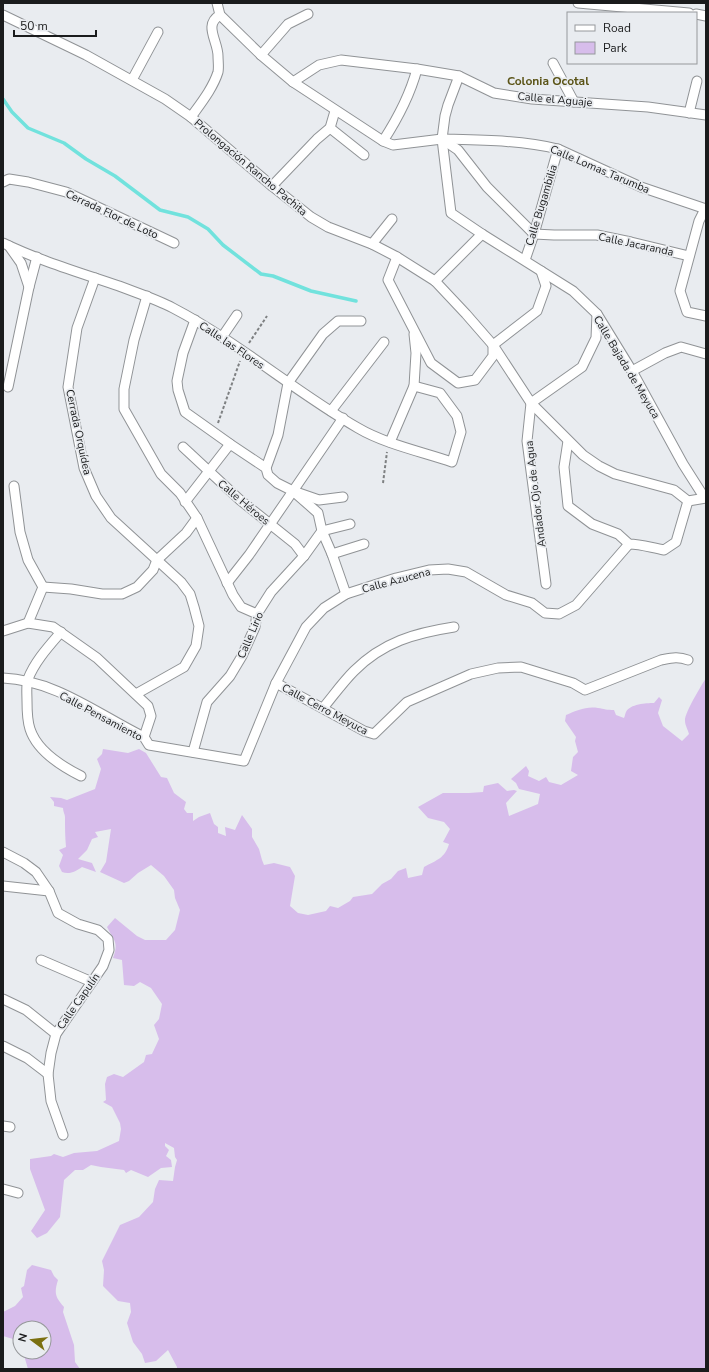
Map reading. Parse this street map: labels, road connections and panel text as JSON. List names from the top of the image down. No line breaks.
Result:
{"streets":{"street":["Calle el Aguaje","Prolongación Rancho Pachita","Calle Lomas Tarumba","Calle Bugambilia","Cerrada Flor de Loto","Calle Jacaranda","Calle las Flores","Calle Bajada de Meyuca","Cerrada Orquídea","Andador Ojo de Agua","Calle Héroes","Calle Azucena","Calle Lirio","Calle Cerro Meyuca","Calle Pensamiento","Calle Capulín"]},"crossings":[["Calle el Aguaje","Calle Bajada de Meyuca"],["Prolongación Rancho Pachita","Andador Ojo de Agua"],["Calle Lomas Tarumba","Calle Bugambilia"],["Calle Lomas Tarumba","Calle Bajada de Meyuca"],["Calle Bugambilia","Calle Jacaranda"],["Calle Bugambilia","Calle Bajada de Meyuca"],["Calle las Flores","Cerrada Orquídea"],["Calle Héroes","Calle Lirio"],["Calle Azucena","Calle Cerro Meyuca"],["Calle Azucena","Calle Pensamiento"],["Calle Lirio","Calle Pensamiento"]],"districts":["Colonia Ocotal"],"legend":["Road","Park"],"scale_bar":"50 m","north":"left"}
